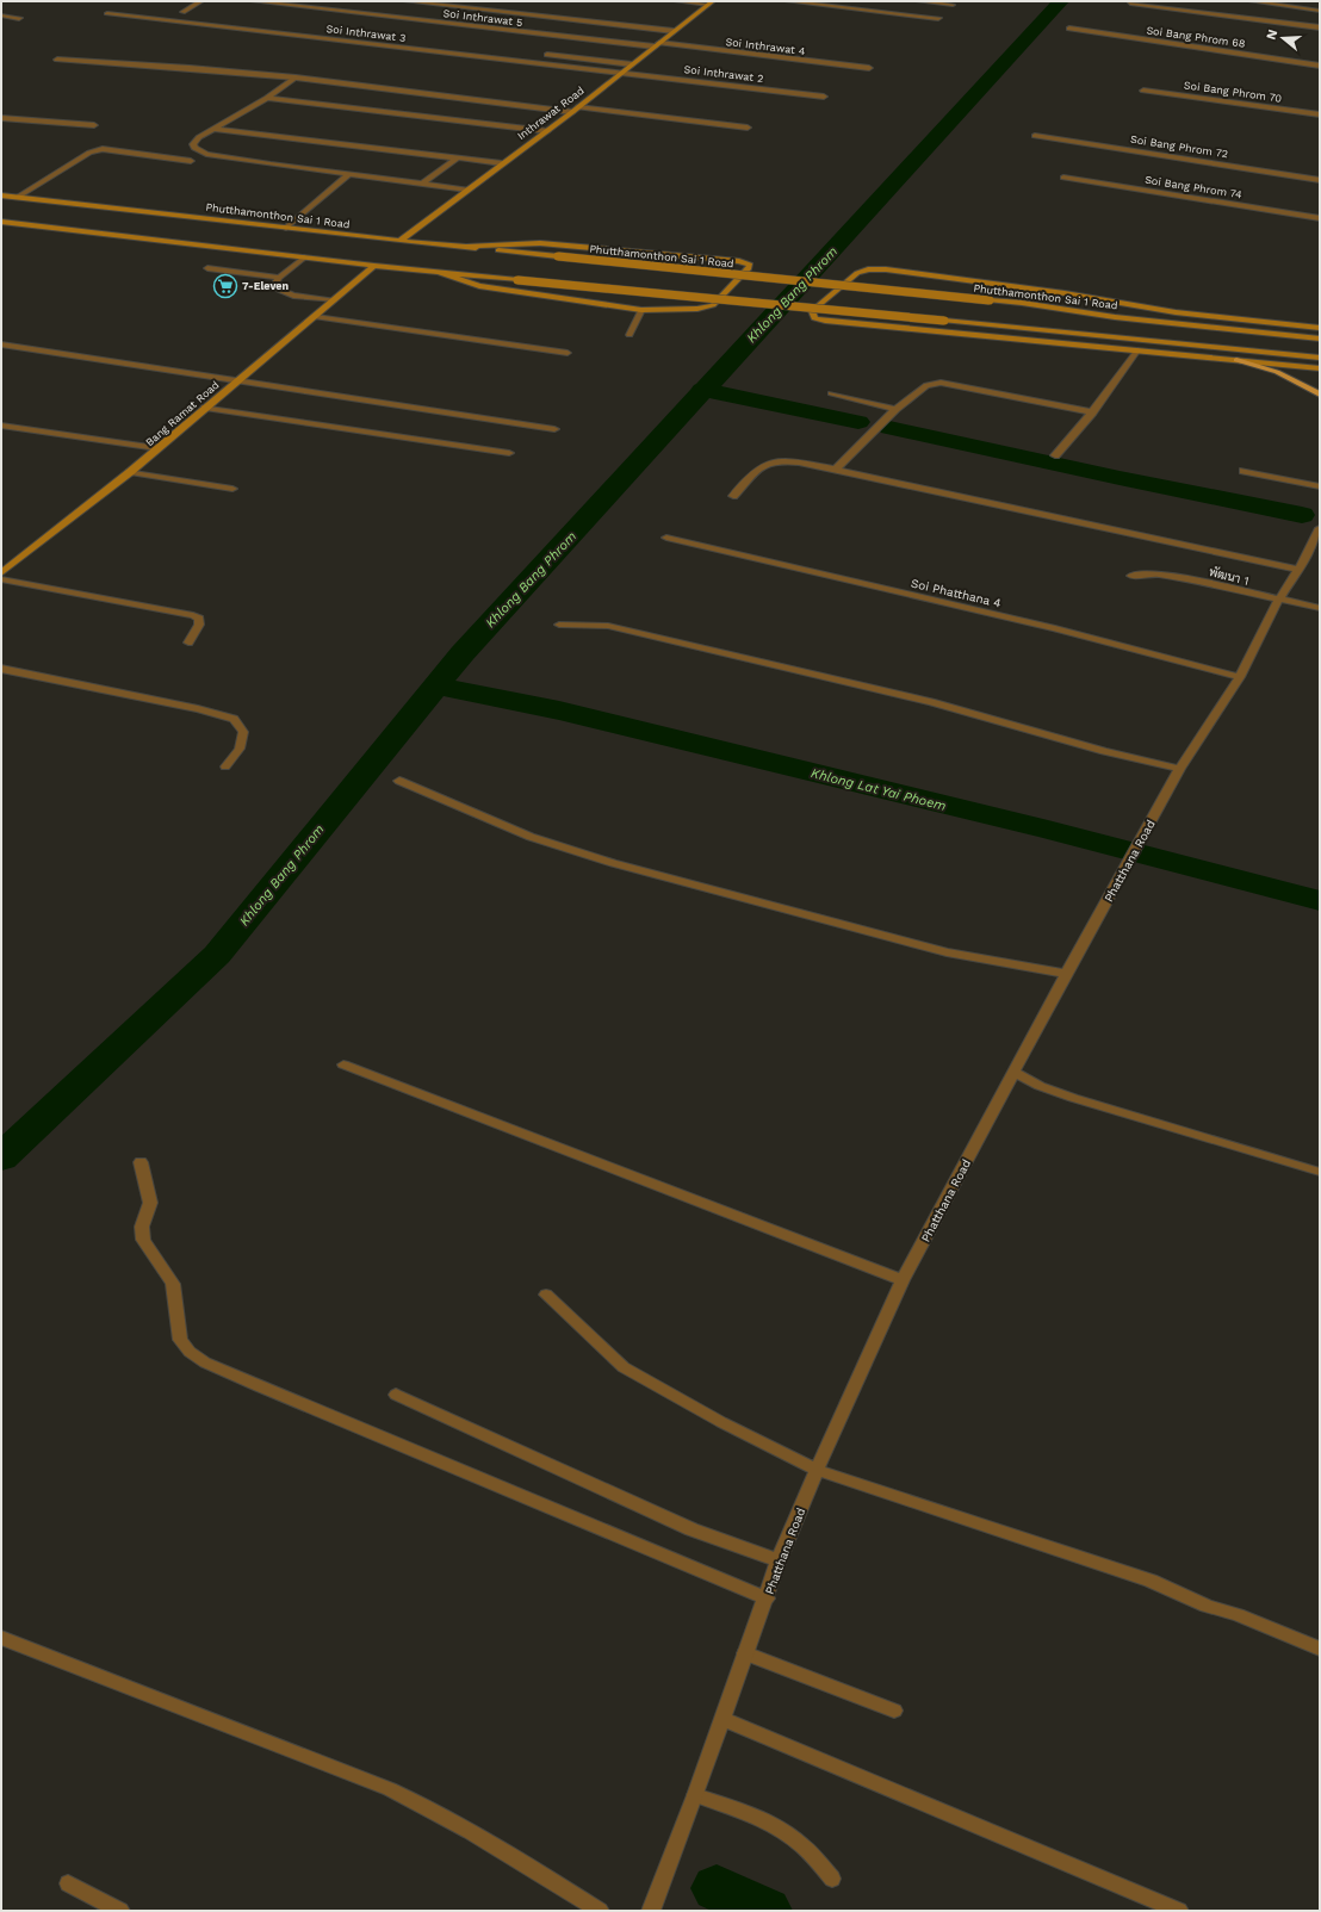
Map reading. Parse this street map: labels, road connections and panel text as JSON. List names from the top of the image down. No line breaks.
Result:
{"streets":{"main road":["Inthrawat Road","Phutthamonthon Sai 1 Road","Bang Ramat Road"],"street":["Soi Inthrawat 5","Soi Inthrawat 3","Soi Bang Phrom 68","Soi Inthrawat 4","Soi Inthrawat 2","Soi Bang Phrom 70","Soi Bang Phrom 72","Soi Bang Phrom 74","พัฒนา 1","Soi Phatthana 4","Phatthana Road"]},"crossings":[["Soi Inthrawat 5","Soi Inthrawat 4"],["Soi Inthrawat 5","Inthrawat Road"],["Soi Inthrawat 3","Soi Inthrawat 2"],["Soi Inthrawat 3","Inthrawat Road"],["Soi Inthrawat 4","Inthrawat Road"],["Soi Inthrawat 2","Inthrawat Road"],["Inthrawat Road","Phutthamonthon Sai 1 Road"],["พัฒนา 1","Phatthana Road"],["Soi Phatthana 4","Phatthana Road"]],"water":["Khlong Bang Phrom","Khlong Lat Yai Phoem"],"places":{"supermarket":["7-Eleven"]},"north":"left"}
